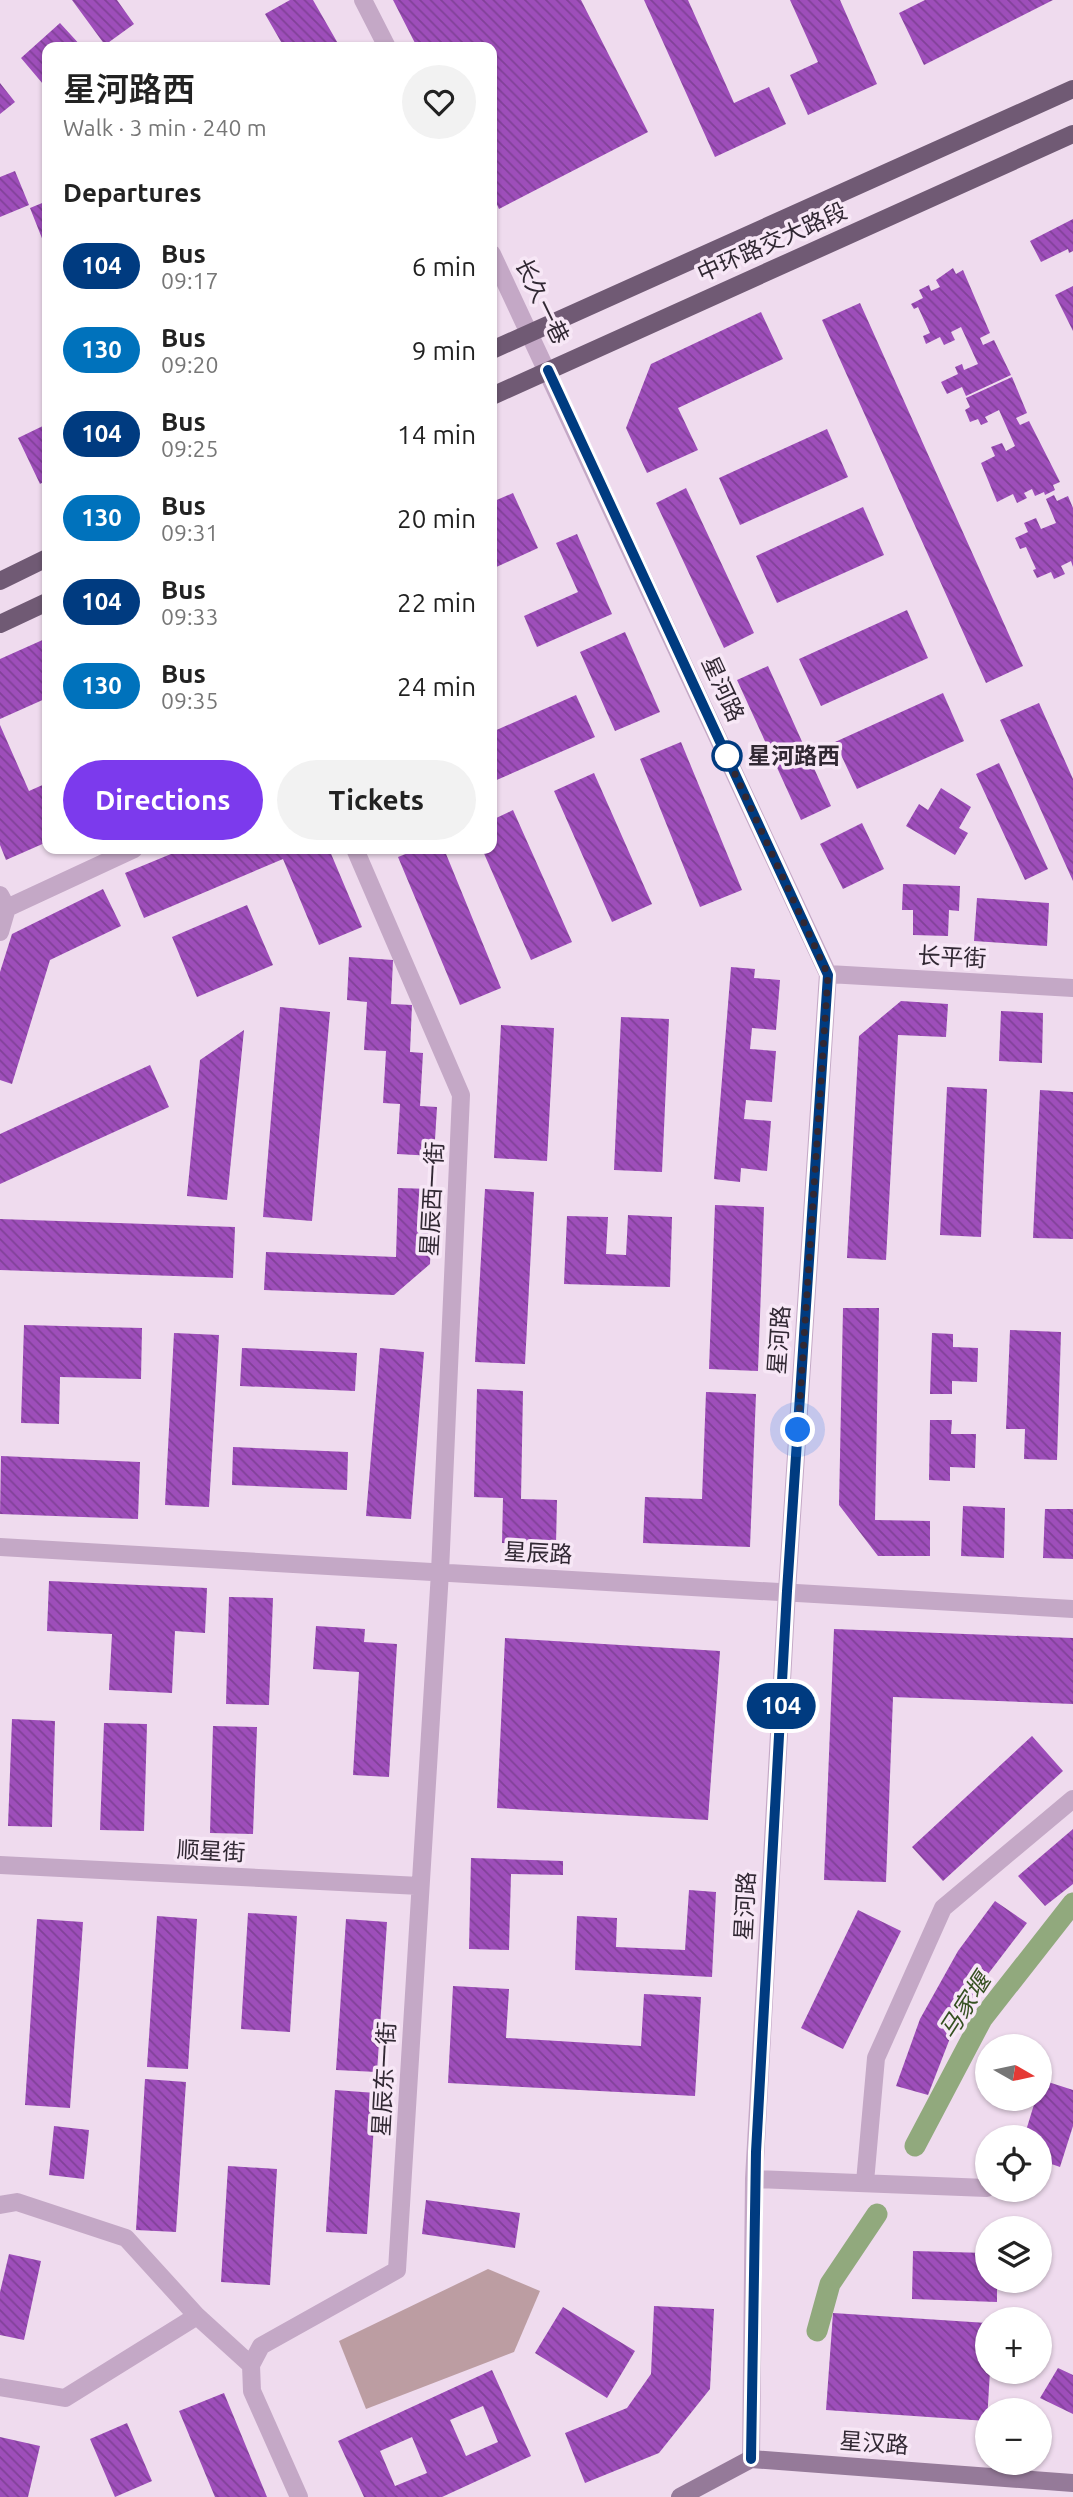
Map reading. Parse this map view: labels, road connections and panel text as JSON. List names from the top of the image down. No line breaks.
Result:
{"streets":{"main road":["中环路交大路段"],"street":["长久一巷","星河路","长平街","星辰西一街","星辰路","顺星街","星辰东一街","星汉路"]},"crossings":[["中环路交大路段","长久一巷"],["中环路交大路段","星河路"],["长久一巷","星河路"],["星河路","长平街"],["星河路","星辰路"],["星河路","星汉路"],["星辰西一街","星辰路"],["星辰西一街","星辰东一街"],["星辰路","星辰东一街"],["顺星街","星辰东一街"]],"water":["马家堰"],"places":["星河路西"],"lines":["bus line 104"],"north":"right","page":{"on_map":"104","heading":[["星河路西","Walk · 3 min · 240 m"],"Departures"],"list":[{"mark":"104","name":"Bus","note":"09:17","value":"6 min"},{"mark":"130","name":"Bus","note":"09:20","value":"9 min"},{"mark":"104","name":"Bus","note":"09:25","value":"14 min"},{"mark":"130","name":"Bus","note":"09:31","value":"20 min"},{"mark":"104","name":"Bus","note":"09:33","value":"22 min"},{"mark":"130","name":"Bus","note":"09:35","value":"24 min"}],"buttons":["Directions","Tickets"],"map_buttons":["+","−"]}}
